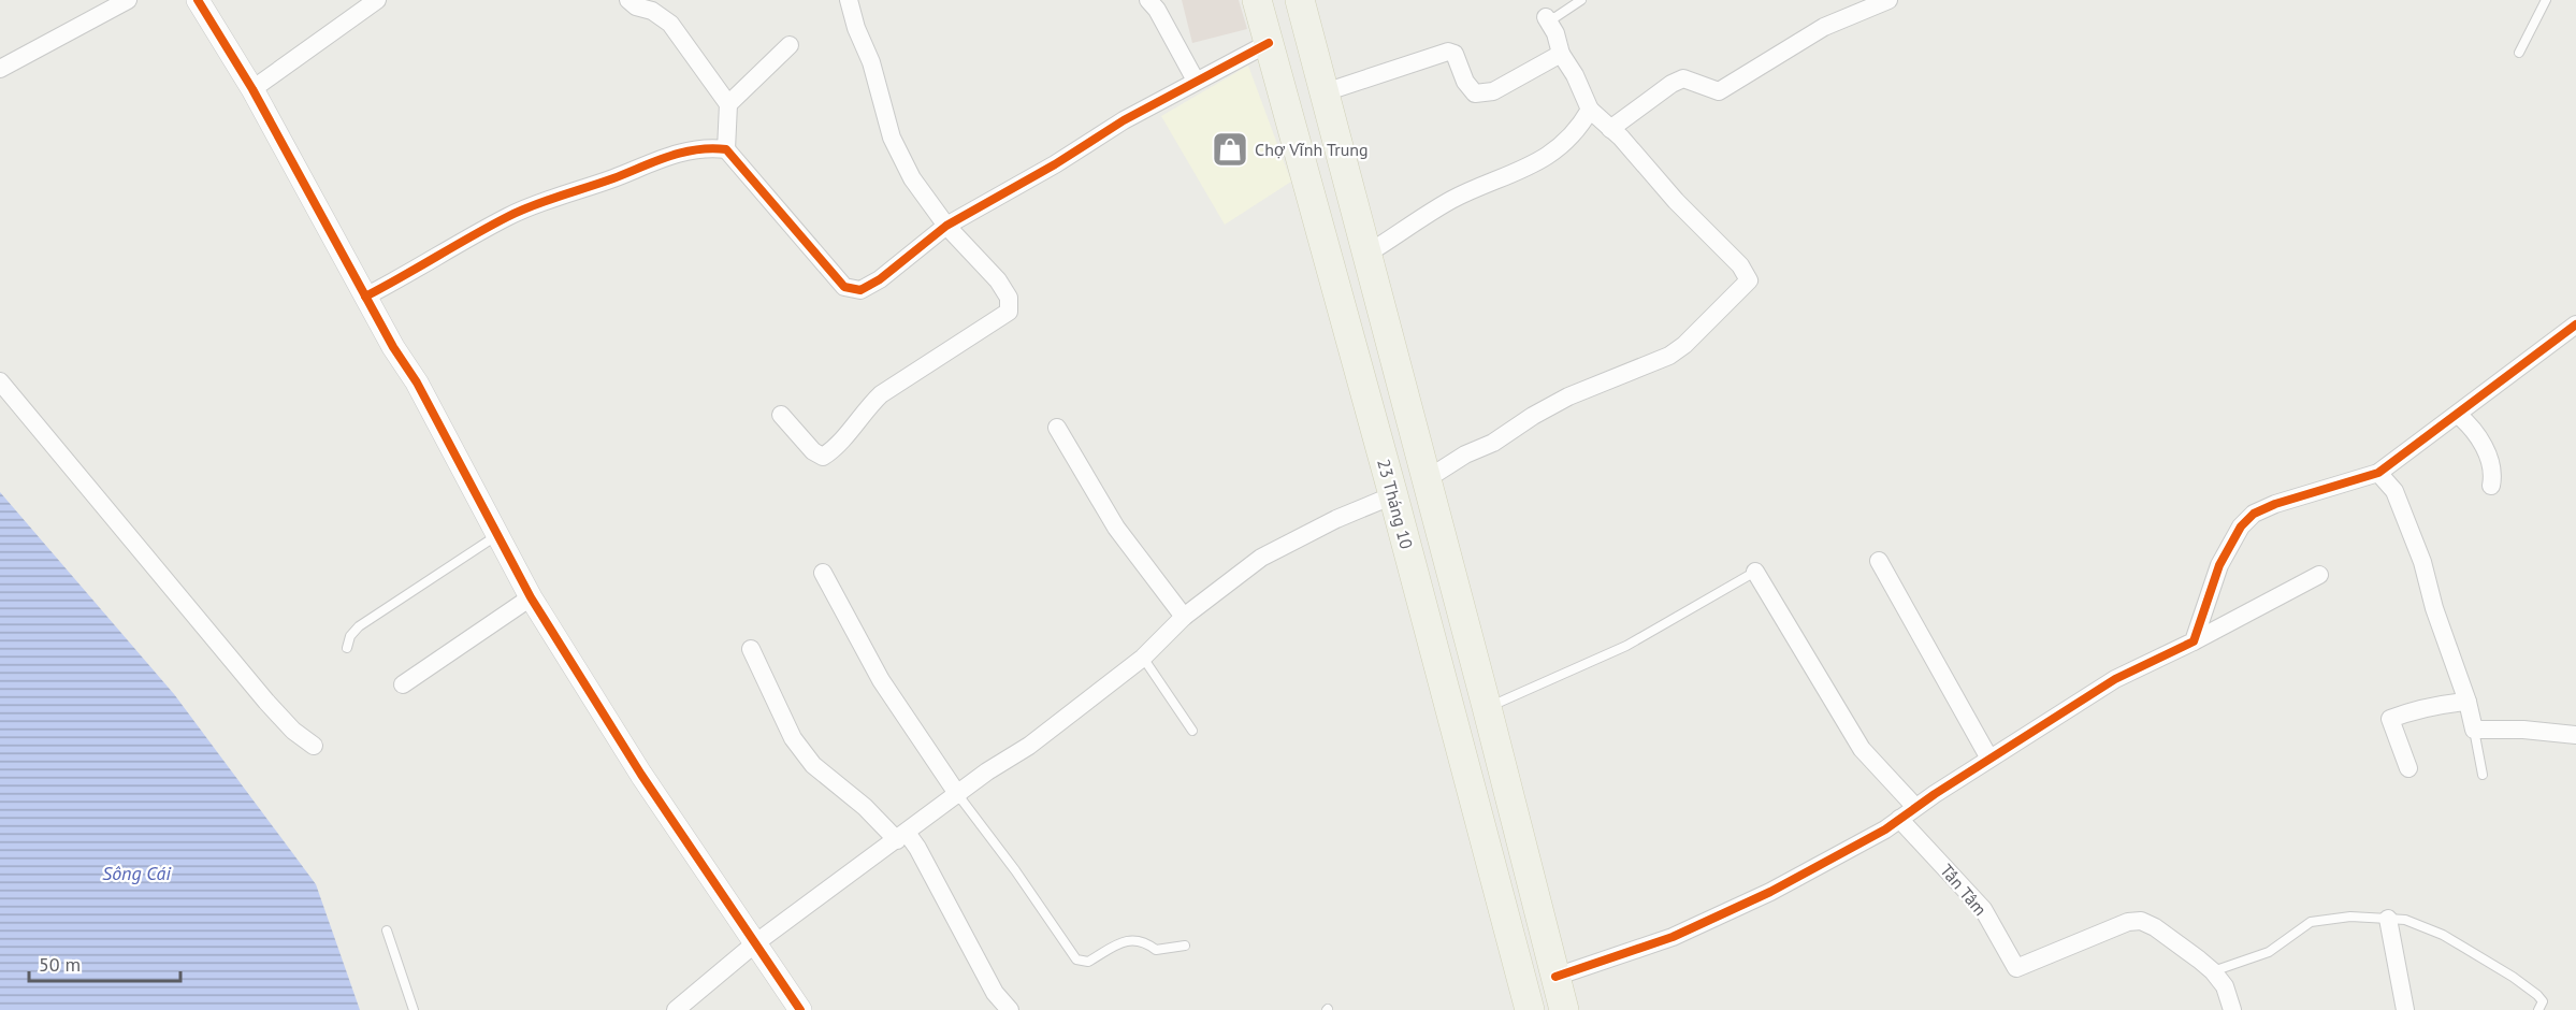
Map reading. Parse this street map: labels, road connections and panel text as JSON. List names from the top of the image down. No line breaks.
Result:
{"streets":{"main road":["23 Tháng 10"],"street":["Tấn Tâm"]},"water":["Sông Cái"],"places":{"shop":["Chợ Vĩnh Trung"]},"scale_bar":"50 m"}
